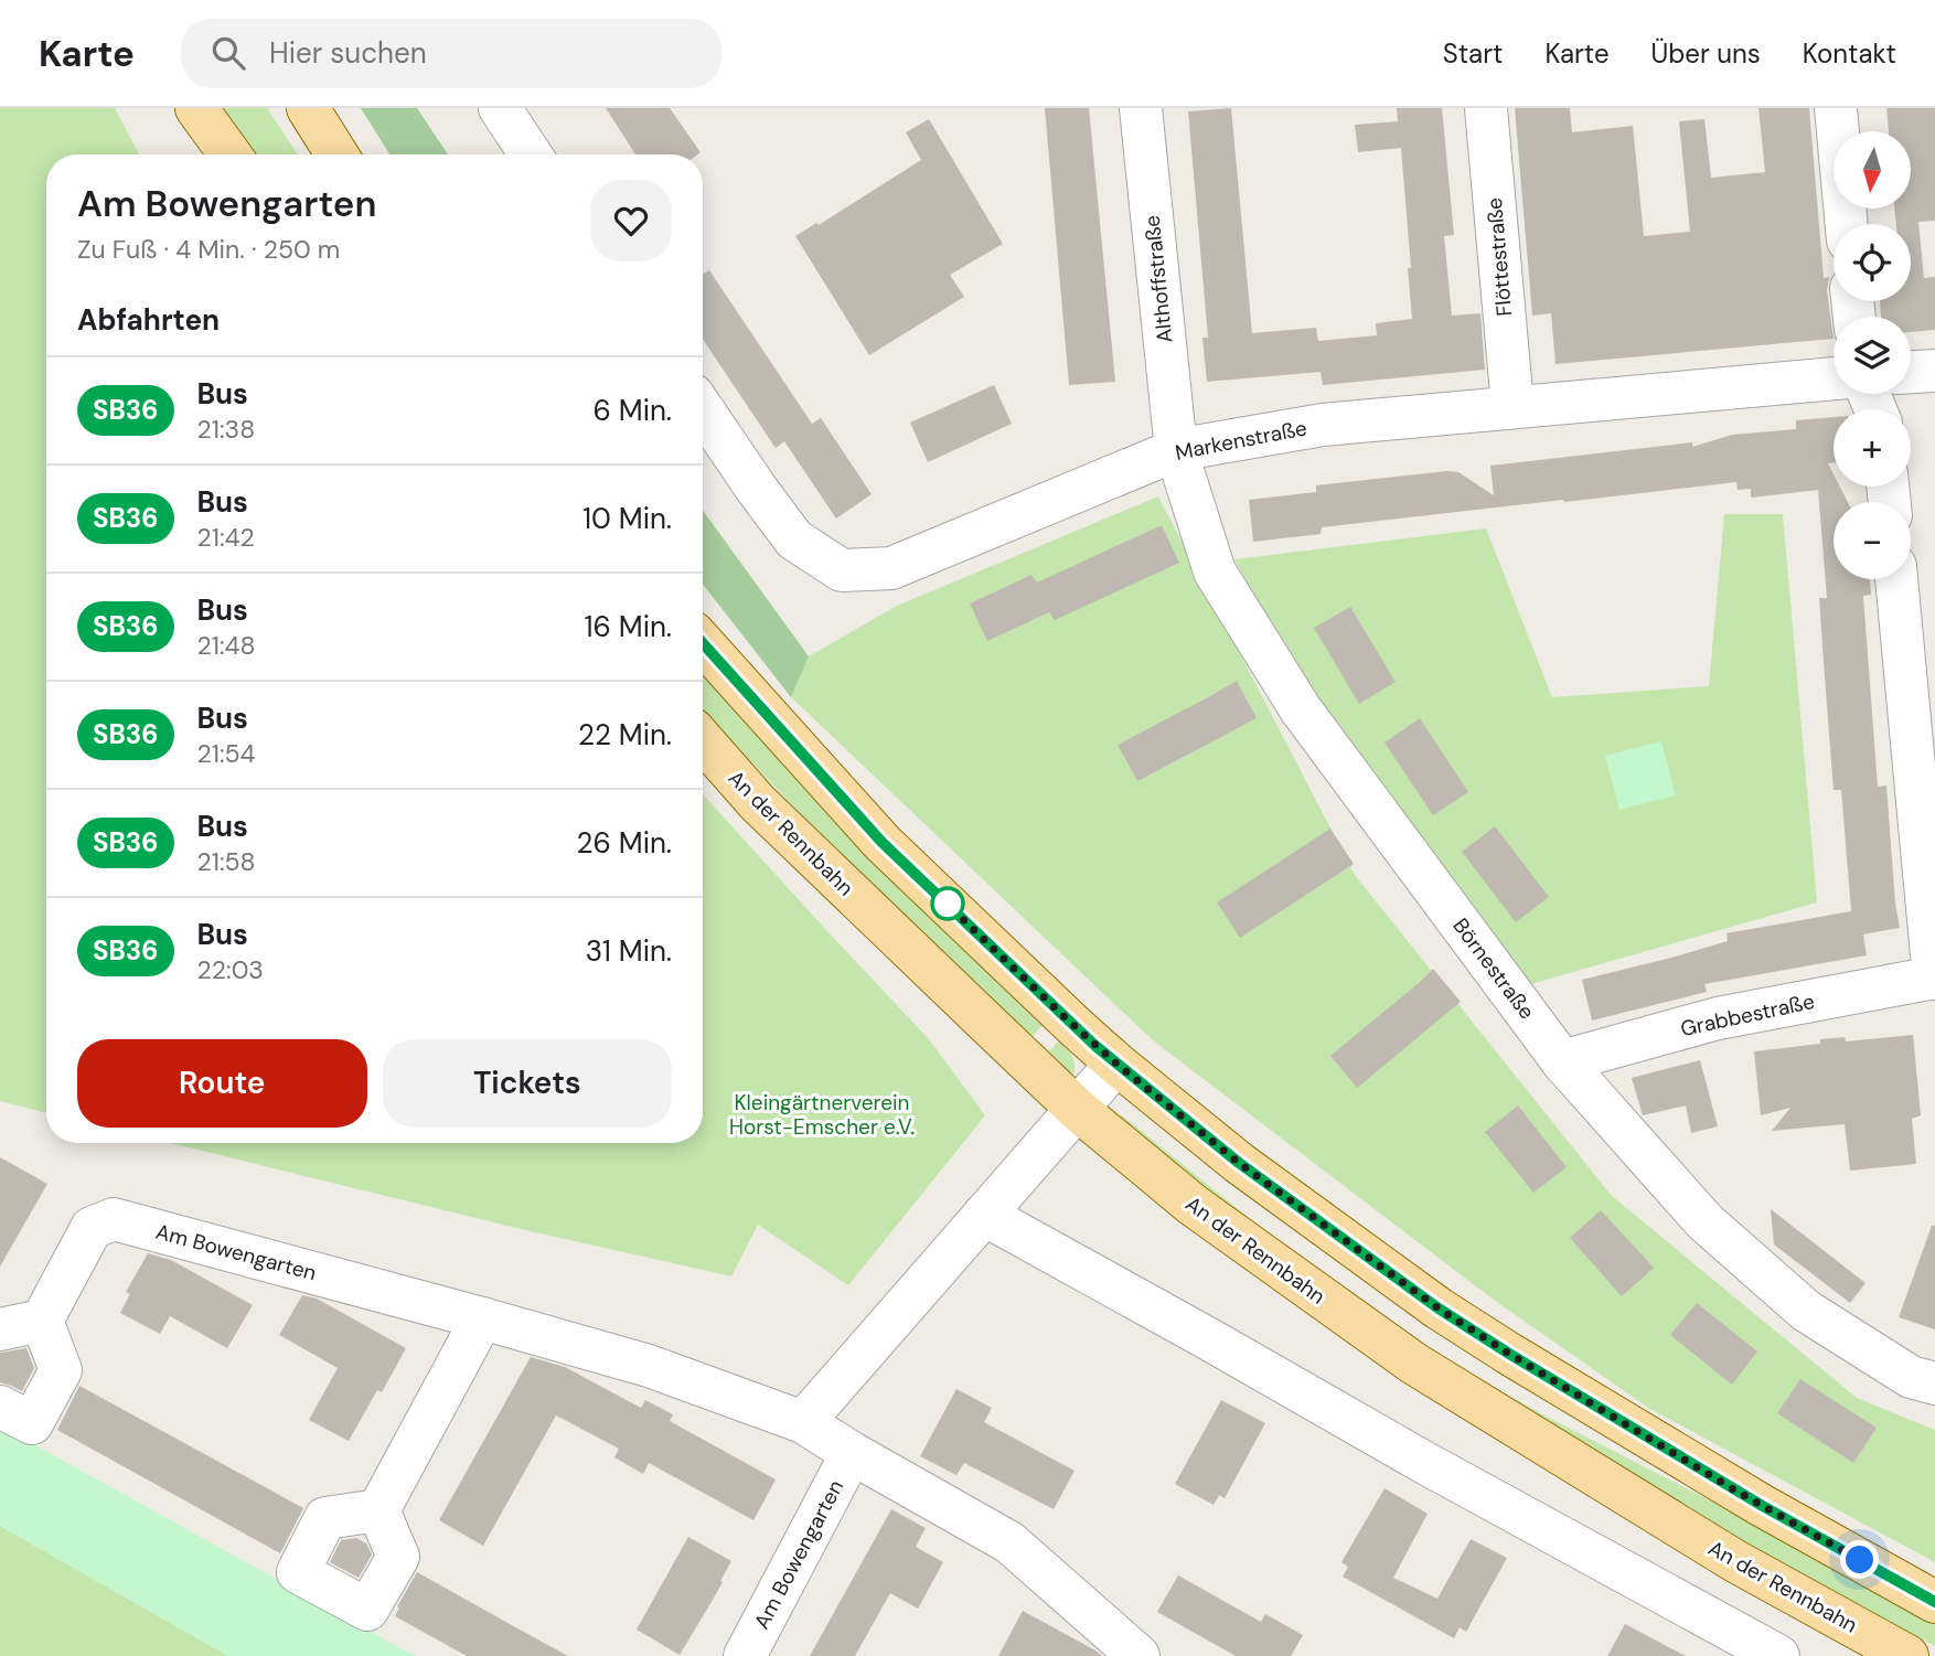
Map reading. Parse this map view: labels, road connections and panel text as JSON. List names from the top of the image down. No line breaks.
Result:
{"streets":{"main road":["An der Rennbahn"],"street":["Flöttestraße","Althoffstraße","Markenstraße","Börnestraße","Grabbestraße","Am Bowengarten"]},"crossings":[["Flöttestraße","Markenstraße"],["Althoffstraße","Markenstraße"],["Althoffstraße","Börnestraße"],["Markenstraße","Börnestraße"],["Börnestraße","Grabbestraße"]],"parks":["Kleingärtnerverein Horst-Emscher e.V."],"lines":["bus line SB36"],"north":"bottom","page":{"header":"Karte","search":"Hier suchen","nav":["Start","Karte","Über uns","Kontakt"],"map_buttons":["+","−"],"heading":[["Am Bowengarten","Zu Fuß · 4 Min. · 250 m"],"Abfahrten"],"list":[{"mark":"SB36","name":"Bus","note":"21:38","value":"6 Min."},{"mark":"SB36","name":"Bus","note":"21:42","value":"10 Min."},{"mark":"SB36","name":"Bus","note":"21:48","value":"16 Min."},{"mark":"SB36","name":"Bus","note":"21:54","value":"22 Min."},{"mark":"SB36","name":"Bus","note":"21:58","value":"26 Min."},{"mark":"SB36","name":"Bus","note":"22:03","value":"31 Min."}],"buttons":["Route","Tickets"]}}
